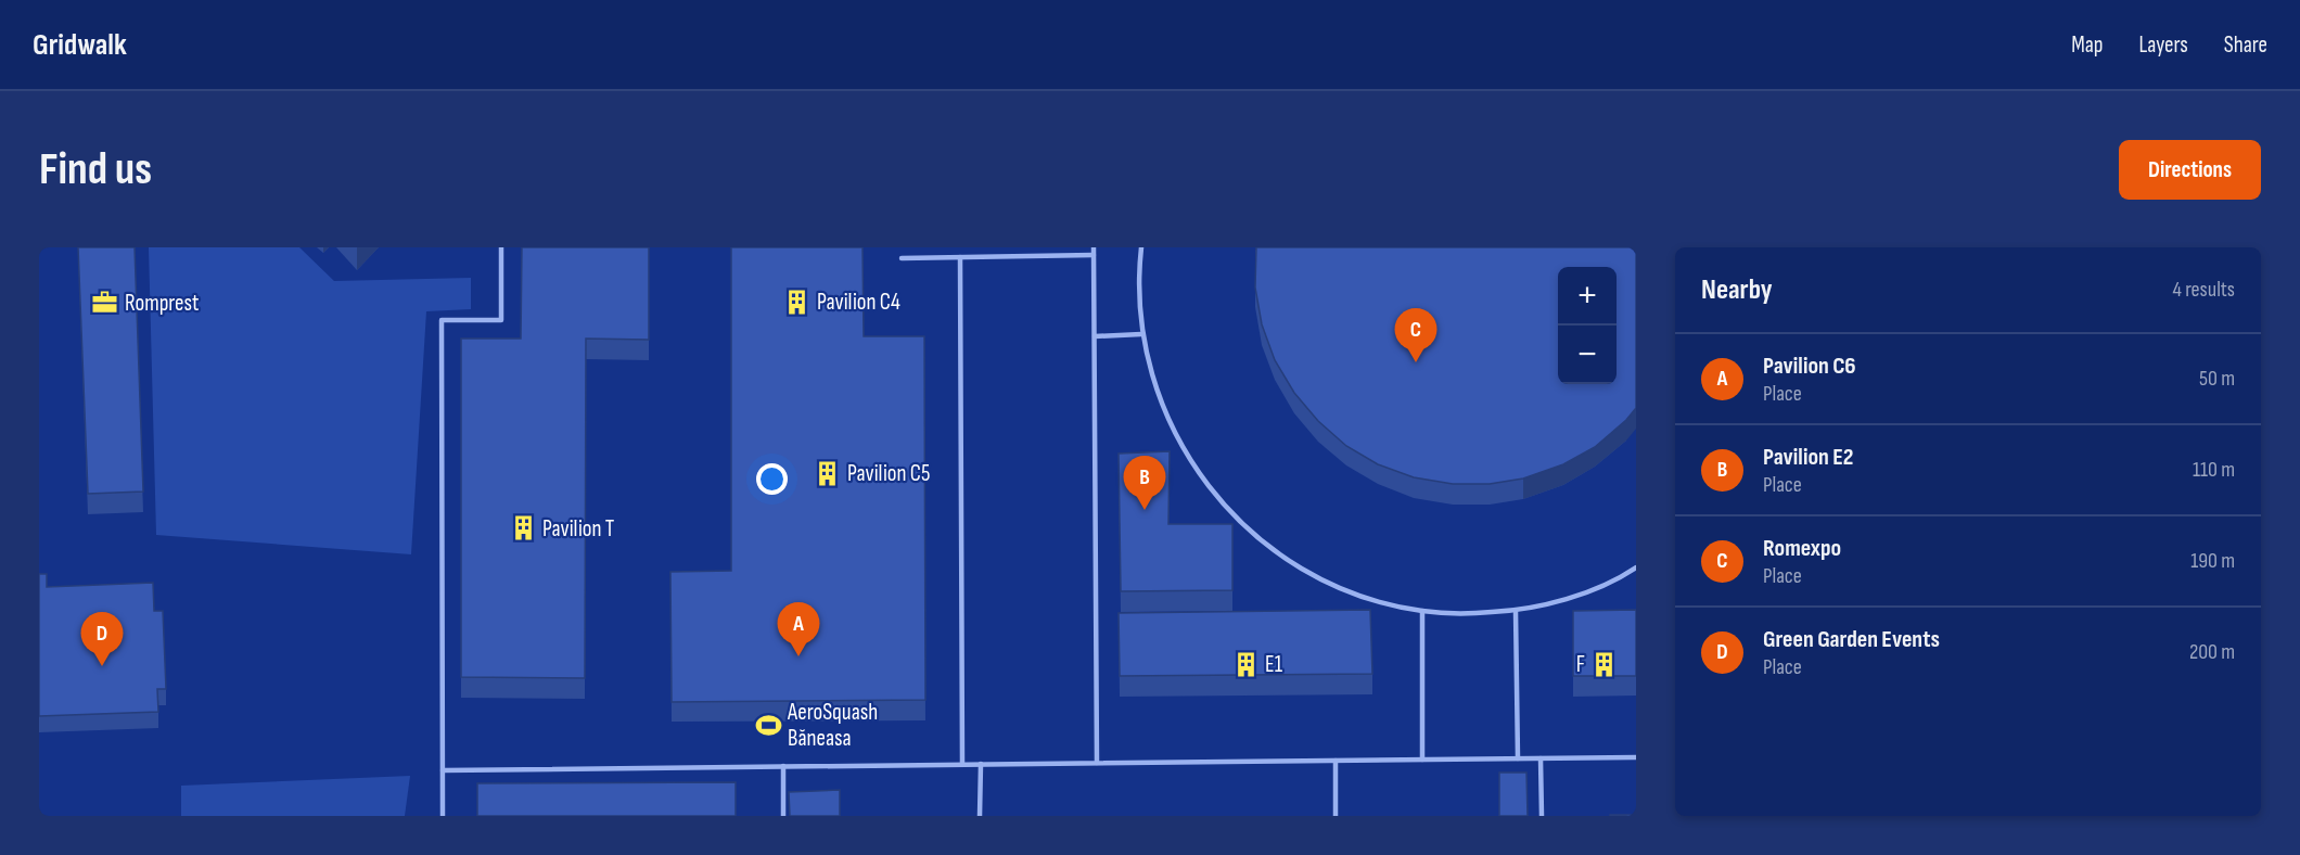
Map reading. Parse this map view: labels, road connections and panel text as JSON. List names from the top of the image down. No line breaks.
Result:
{"places":{"building":["Pavilion C4","Pavilion C5","Pavilion T","E1","F"],"office":["Romprest"],"sports":["AeroSquash Băneasa"]},"page":{"header":"Gridwalk","nav":["Map","Layers","Share"],"buttons":"Directions","title":"Find us","heading":["Nearby","4 results"],"map_buttons":["+","−"],"pins":["C","B","A","D"],"list":[{"mark":"A","name":"Pavilion C6","note":"Place","value":"50 m"},{"mark":"B","name":"Pavilion E2","note":"Place","value":"110 m"},{"mark":"C","name":"Romexpo","note":"Place","value":"190 m"},{"mark":"D","name":"Green Garden Events","note":"Place","value":"200 m"}]}}
